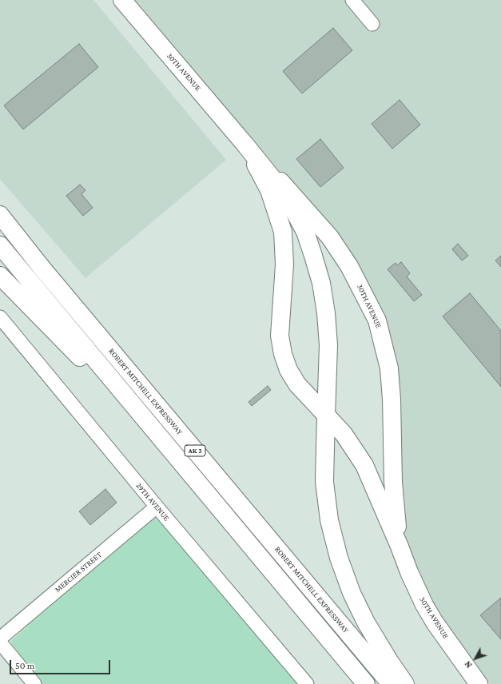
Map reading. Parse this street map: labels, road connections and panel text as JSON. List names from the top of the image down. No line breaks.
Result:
{"streets":{"main road":["30TH AVENUE","ROBERT MITCHELL EXPRESSWAY","AK 3"],"street":["29TH AVENUE","MERCIER STREET"]},"crossings":[["29TH AVENUE","MERCIER STREET"]],"scale_bar":"50 m","north":"bottom left"}
